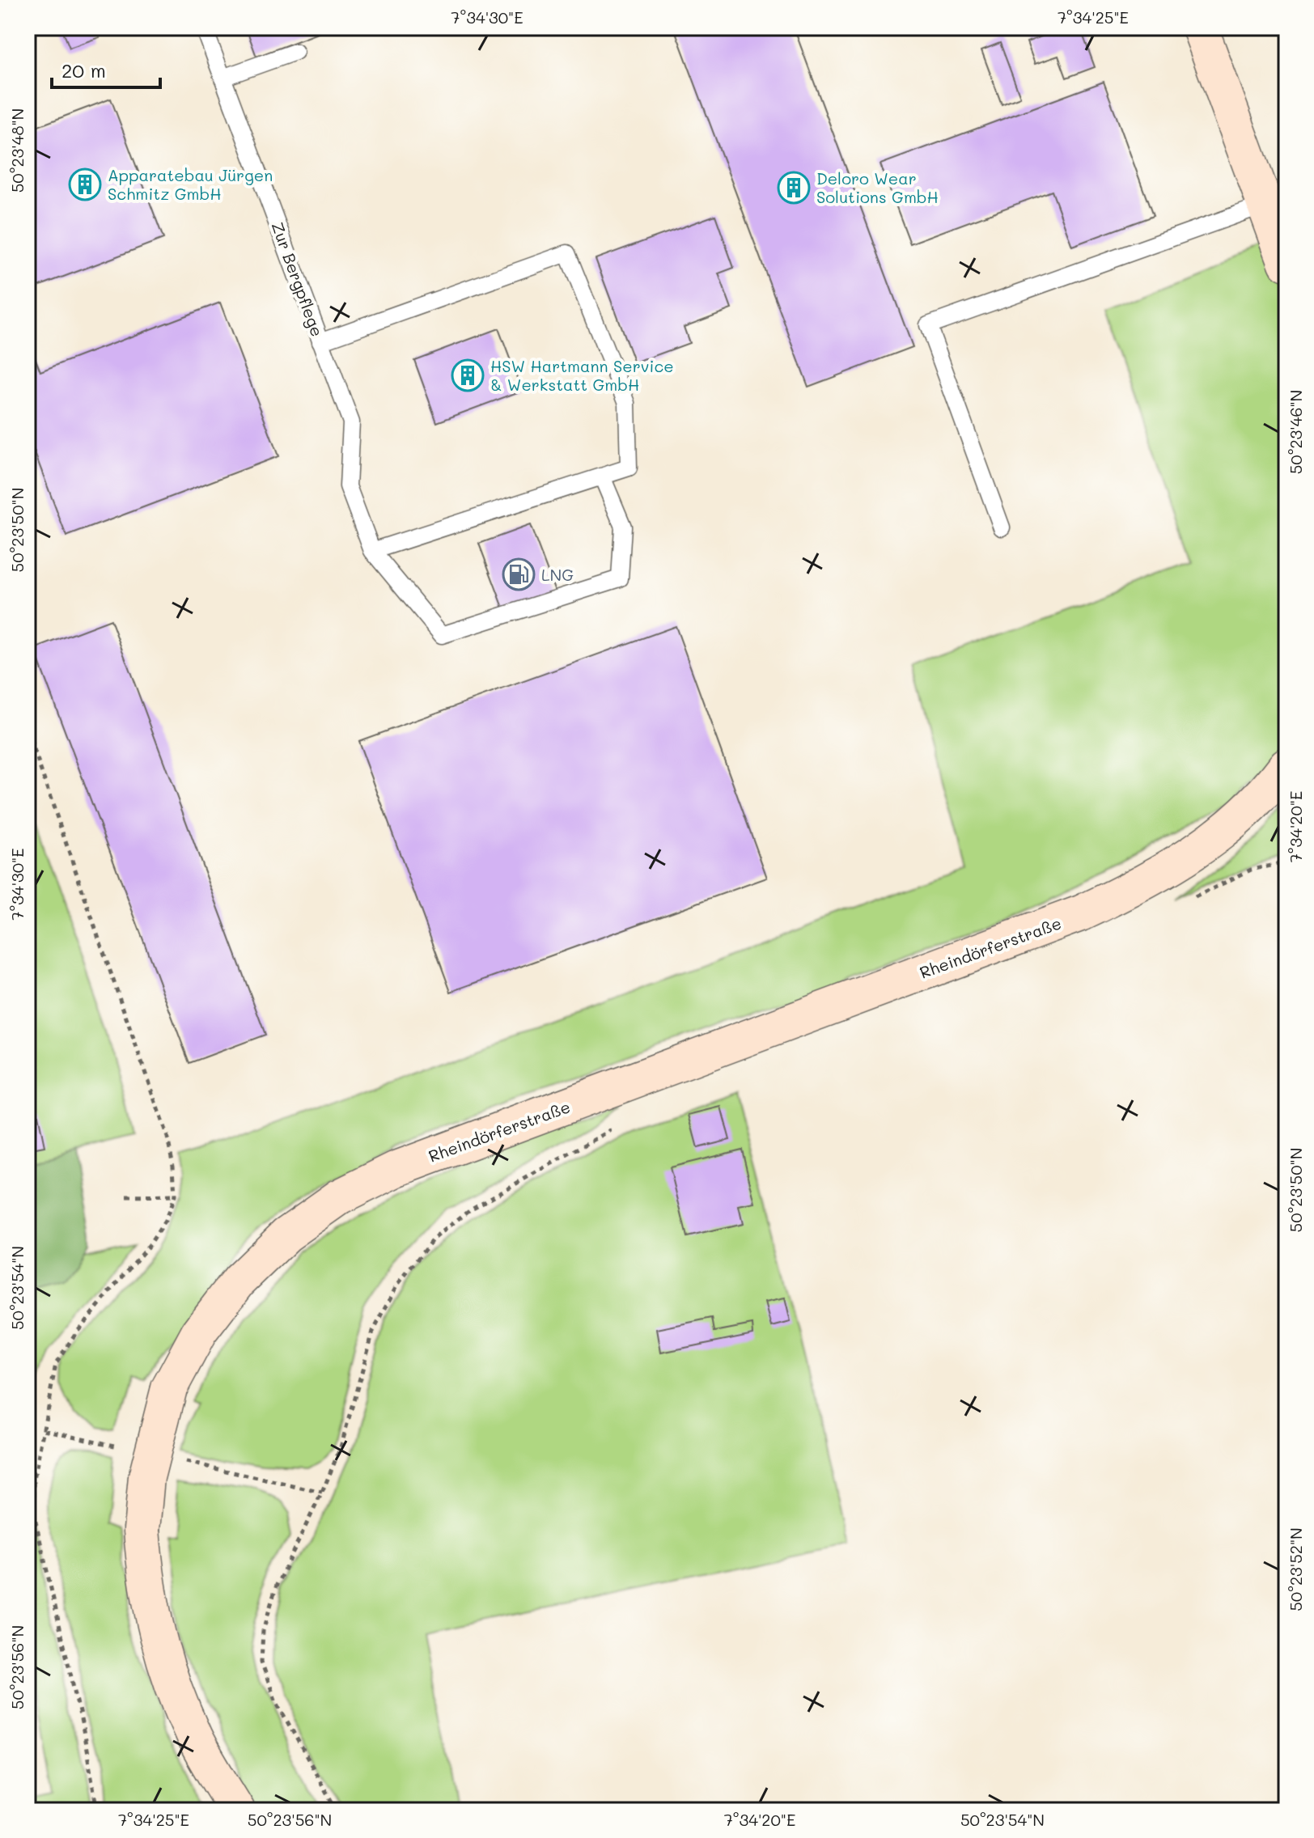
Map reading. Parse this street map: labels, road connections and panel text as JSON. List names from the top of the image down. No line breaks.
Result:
{"streets":{"main road":["Rheindörferstraße"],"lane":["Zur Bergpflege"]},"places":{"building":["Apparatebau Jürgen Schmitz GmbH","Deloro Wear Solutions GmbH","HSW Hartmann Service & Werkstatt GmbH"],"fuel station":["LNG"]},"scale_bar":"20 m","coordinates":["7°34'30\"E","7°34'25\"E","50°23'48\"N","50°23'46\"N","50°23'50\"N","7°34'20\"E","50°23'54\"N","50°23'52\"N","50°23'56\"N"]}
